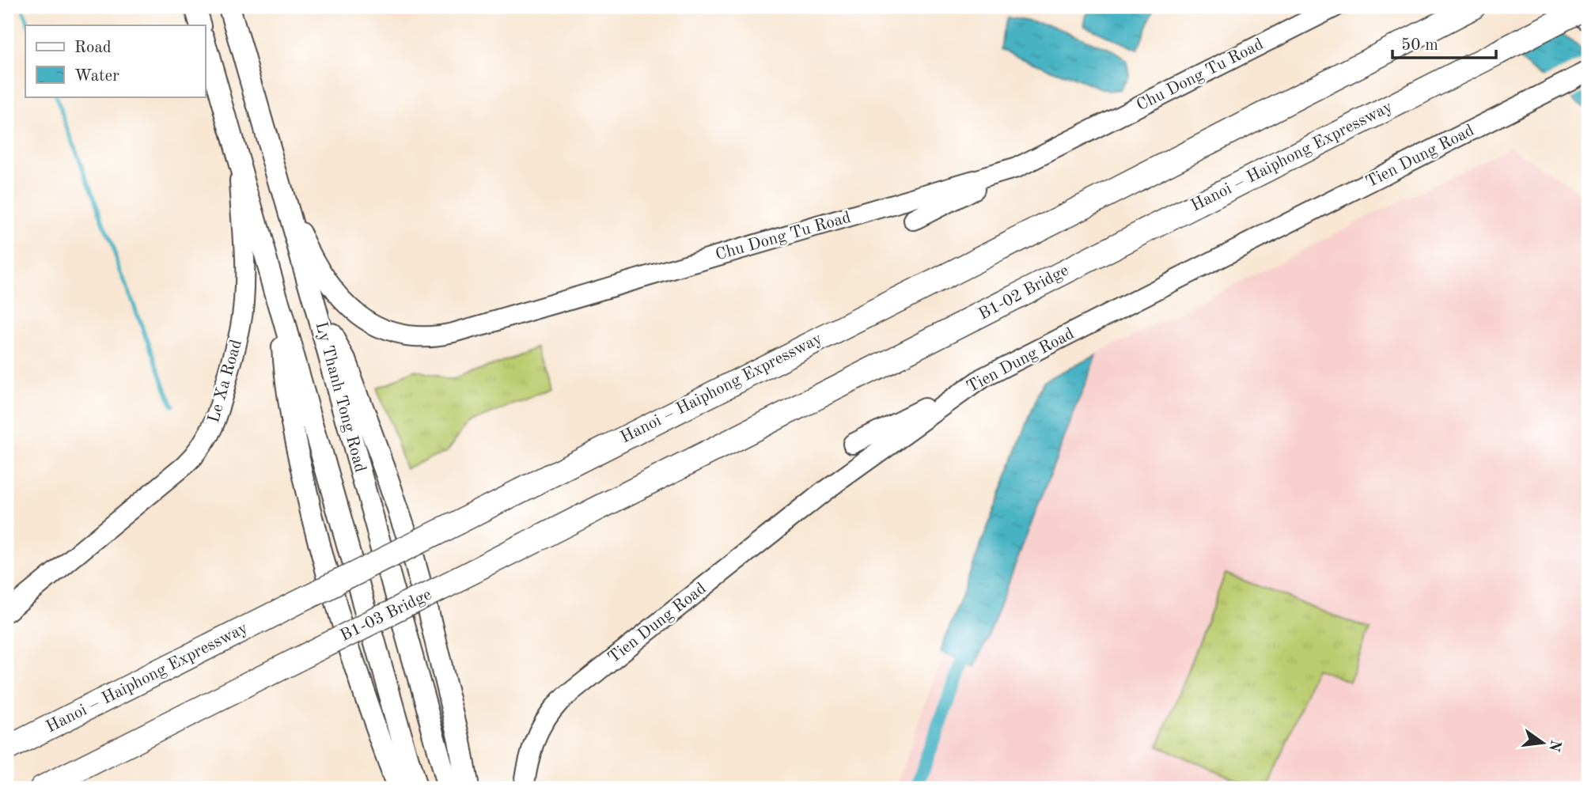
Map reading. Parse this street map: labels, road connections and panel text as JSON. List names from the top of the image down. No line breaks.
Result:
{"streets":{"highway":["Hanoi – Haiphong Expressway","B1-02 Bridge","B1-03 Bridge"],"main road":["Chu Dong Tu Road","Tien Dung Road","Le Xa Road","Ly Thanh Tong Road"]},"crossings":[["Chu Dong Tu Road","Ly Thanh Tong Road"],["Hanoi – Haiphong Expressway","B1-02 Bridge"],["B1-02 Bridge","B1-03 Bridge"],["Le Xa Road","Ly Thanh Tong Road"]],"legend":["Road","Water"],"scale_bar":"50 m","north":"right"}
